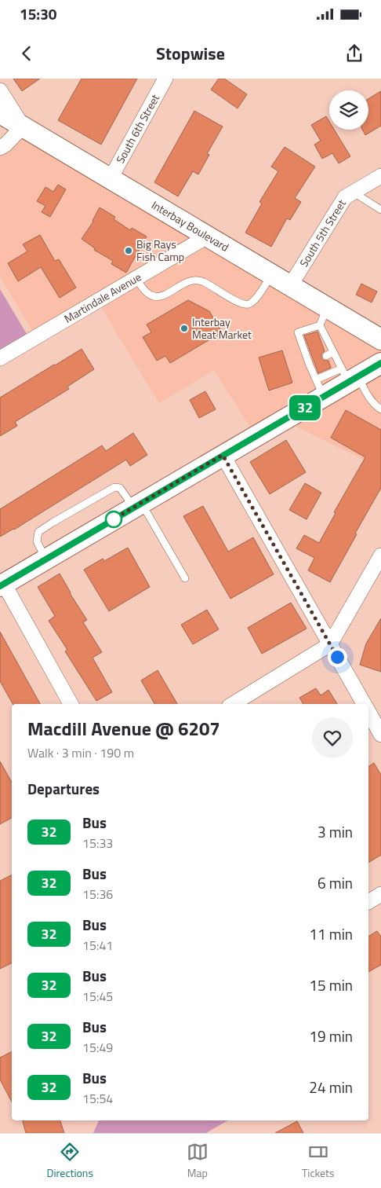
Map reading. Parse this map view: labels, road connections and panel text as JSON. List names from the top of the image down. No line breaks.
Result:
{"streets":{"street":["South 6th Street","Interbay Boulevard","South 5th Street","Martindale Avenue"]},"crossings":[["South 6th Street","Interbay Boulevard"],["Interbay Boulevard","South 5th Street"],["Interbay Boulevard","Martindale Avenue"]],"places":["Big Rays Fish Camp","Interbay Meat Market"],"lines":["bus line 32"],"page":{"status":"15:30","header":"Stopwise","on_map":"32","heading":[["Macdill Avenue @ 6207","Walk · 3 min · 190 m"],"Departures"],"list":[{"mark":"32","name":"Bus","note":"15:33","value":"3 min"},{"mark":"32","name":"Bus","note":"15:36","value":"6 min"},{"mark":"32","name":"Bus","note":"15:41","value":"11 min"},{"mark":"32","name":"Bus","note":"15:45","value":"15 min"},{"mark":"32","name":"Bus","note":"15:49","value":"19 min"},{"mark":"32","name":"Bus","note":"15:54","value":"24 min"}],"tabs":["Directions","Map","Tickets"]}}
